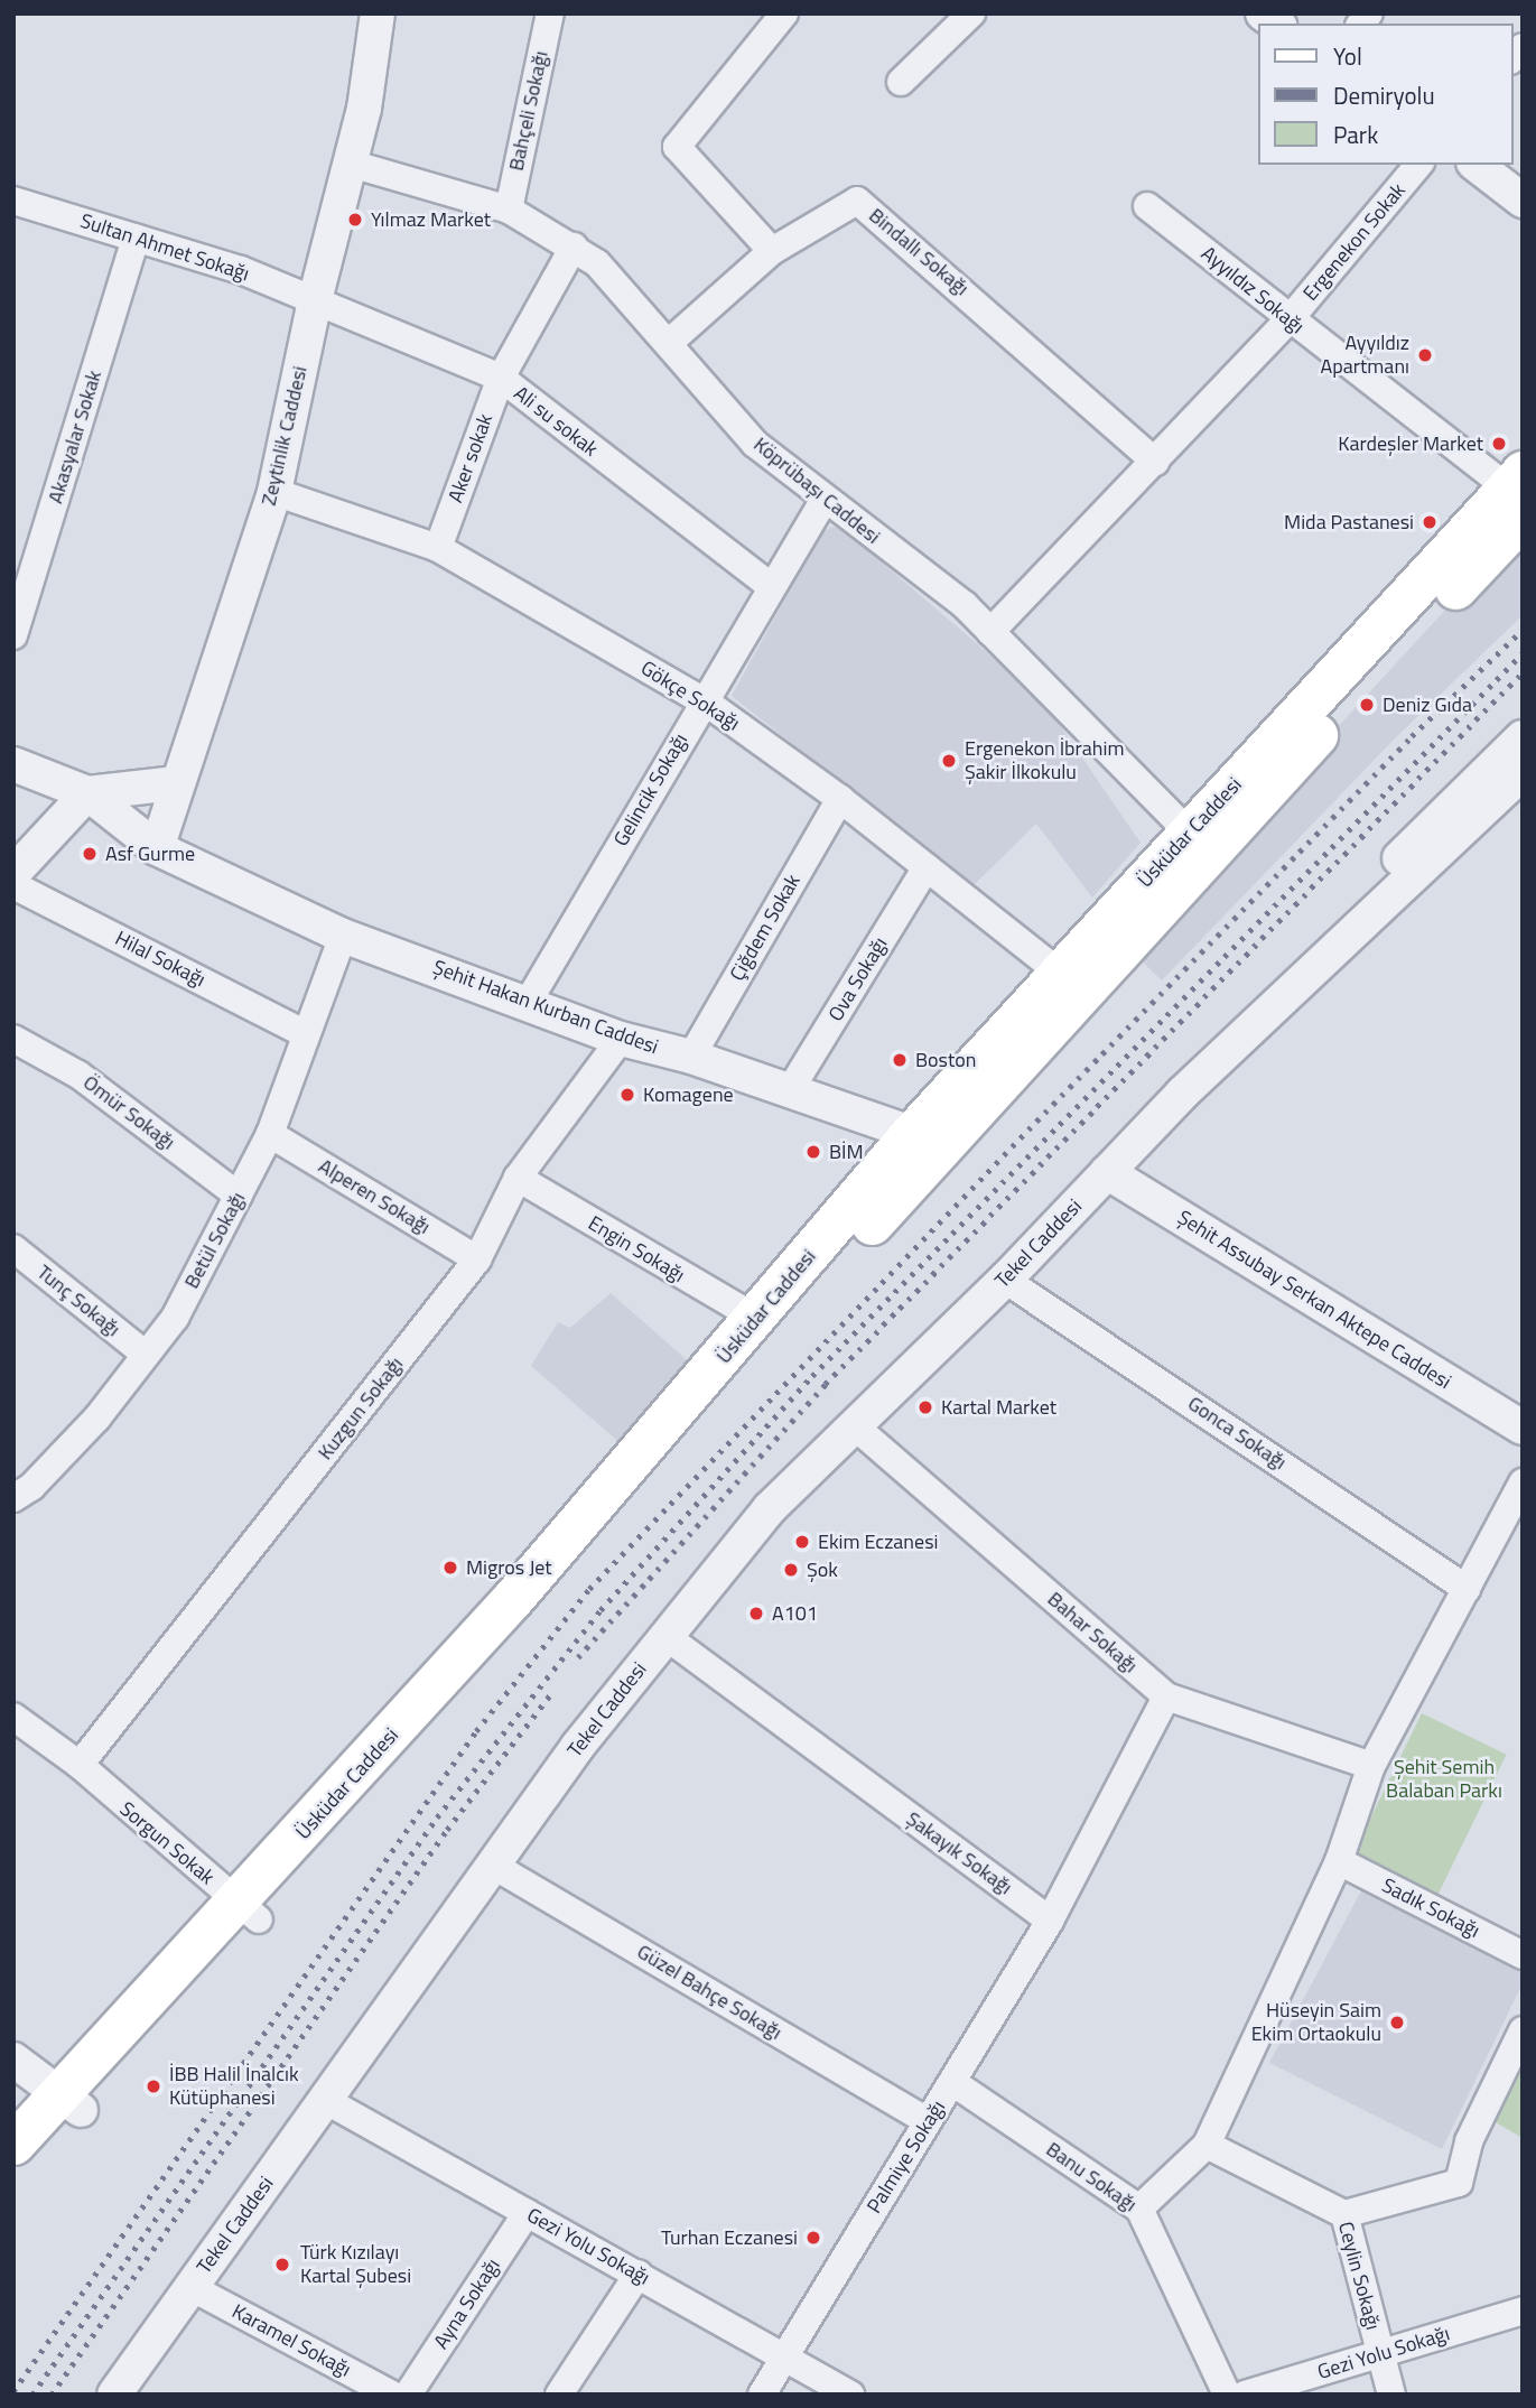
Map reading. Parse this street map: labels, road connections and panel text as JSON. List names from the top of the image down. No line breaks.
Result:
{"streets":{"main road":["Üsküdar Caddesi"],"street":["Bahçeli Sokağı","Ergenekon Sokak","Sultan Ahmet Sokağı","Bindallı Sokağı","Ayyıldız Sokağı","Ali su sokak","Zeytinlik Caddesi","Akasyalar Sokak","Aker sokak","Köprübaşı Caddesi","Gökçe Sokağı","Gelincik Sokağı","Çiğdem Sokak","Hilal Sokağı","Ova Sokağı","Şehit Hakan Kurban Caddesi","Ömür Sokağı","Alperen Sokağı","Betül Sokağı","Tekel Caddesi","Engin Sokağı","Şehit Assubay Serkan Aktepe Caddesi","Tunç Sokağı","Kuzgun Sokağı","Gonca Sokağı","Bahar Sokağı","Sorgun Sokak","Şakayık Sokağı","Sadık Sokağı","Güzel Bahçe Sokağı","Palmiye Sokağı","Banu Sokağı","Gezi Yolu Sokağı","Ceylin Sokağı","Ayna Sokağı","Karamel Sokağı"]},"crossings":[["Bahçeli Sokağı","Köprübaşı Caddesi"],["Ergenekon Sokak","Bindallı Sokağı"],["Ergenekon Sokak","Ayyıldız Sokağı"],["Ergenekon Sokak","Köprübaşı Caddesi"],["Sultan Ahmet Sokağı","Ali su sokak"],["Sultan Ahmet Sokağı","Zeytinlik Caddesi"],["Sultan Ahmet Sokağı","Akasyalar Sokak"],["Bindallı Sokağı","Köprübaşı Caddesi"],["Ayyıldız Sokağı","Üsküdar Caddesi"],["Ali su sokak","Zeytinlik Caddesi"],["Ali su sokak","Aker sokak"],["Ali su sokak","Gelincik Sokağı"],["Zeytinlik Caddesi","Köprübaşı Caddesi"],["Zeytinlik Caddesi","Gökçe Sokağı"],["Zeytinlik Caddesi","Şehit Hakan Kurban Caddesi"],["Aker sokak","Köprübaşı Caddesi"],["Aker sokak","Gökçe Sokağı"],["Köprübaşı Caddesi","Gelincik Sokağı"],["Köprübaşı Caddesi","Üsküdar Caddesi"],["Gökçe Sokağı","Gelincik Sokağı"],["Gökçe Sokağı","Üsküdar Caddesi"],["Gökçe Sokağı","Çiğdem Sokak"],["Gökçe Sokağı","Ova Sokağı"],["Gelincik Sokağı","Şehit Hakan Kurban Caddesi"],["Üsküdar Caddesi","Şehit Hakan Kurban Caddesi"],["Üsküdar Caddesi","Engin Sokağı"],["Üsküdar Caddesi","Sorgun Sokak"],["Çiğdem Sokak","Şehit Hakan Kurban Caddesi"],["Hilal Sokağı","Betül Sokağı"],["Ova Sokağı","Şehit Hakan Kurban Caddesi"],["Şehit Hakan Kurban Caddesi","Betül Sokağı"],["Şehit Hakan Kurban Caddesi","Kuzgun Sokağı"],["Ömür Sokağı","Betül Sokağı"],["Alperen Sokağı","Betül Sokağı"],["Alperen Sokağı","Kuzgun Sokağı"],["Betül Sokağı","Tunç Sokağı"],["Tekel Caddesi","Şehit Assubay Serkan Aktepe Caddesi"],["Tekel Caddesi","Gonca Sokağı"],["Tekel Caddesi","Bahar Sokağı"],["Tekel Caddesi","Şakayık Sokağı"],["Tekel Caddesi","Güzel Bahçe Sokağı"],["Tekel Caddesi","Gezi Yolu Sokağı"],["Tekel Caddesi","Karamel Sokağı"],["Engin Sokağı","Kuzgun Sokağı"],["Kuzgun Sokağı","Sorgun Sokak"],["Şakayık Sokağı","Palmiye Sokağı"],["Güzel Bahçe Sokağı","Palmiye Sokağı"],["Palmiye Sokağı","Banu Sokağı"],["Palmiye Sokağı","Gezi Yolu Sokağı"],["Gezi Yolu Sokağı","Ceylin Sokağı"],["Gezi Yolu Sokağı","Ayna Sokağı"]],"parks":["Şehit Semih Balaban Parkı"],"places":["Yılmaz Market","Ayyıldız Apartmanı","Kardeşler Market","Mida Pastanesi","Deniz Gıda","Ergenekon İbrahim Şakir İlkokulu","Asf Gurme","Boston","Komagene","BİM","Kartal Market","Ekim Eczanesi","Migros Jet","Şok","A101","Hüseyin Saim Ekim Ortaokulu","İBB Halil İnalcık Kütüphanesi","Turhan Eczanesi","Türk Kızılayı Kartal Şubesi"],"legend":["Yol","Demiryolu","Park"]}
